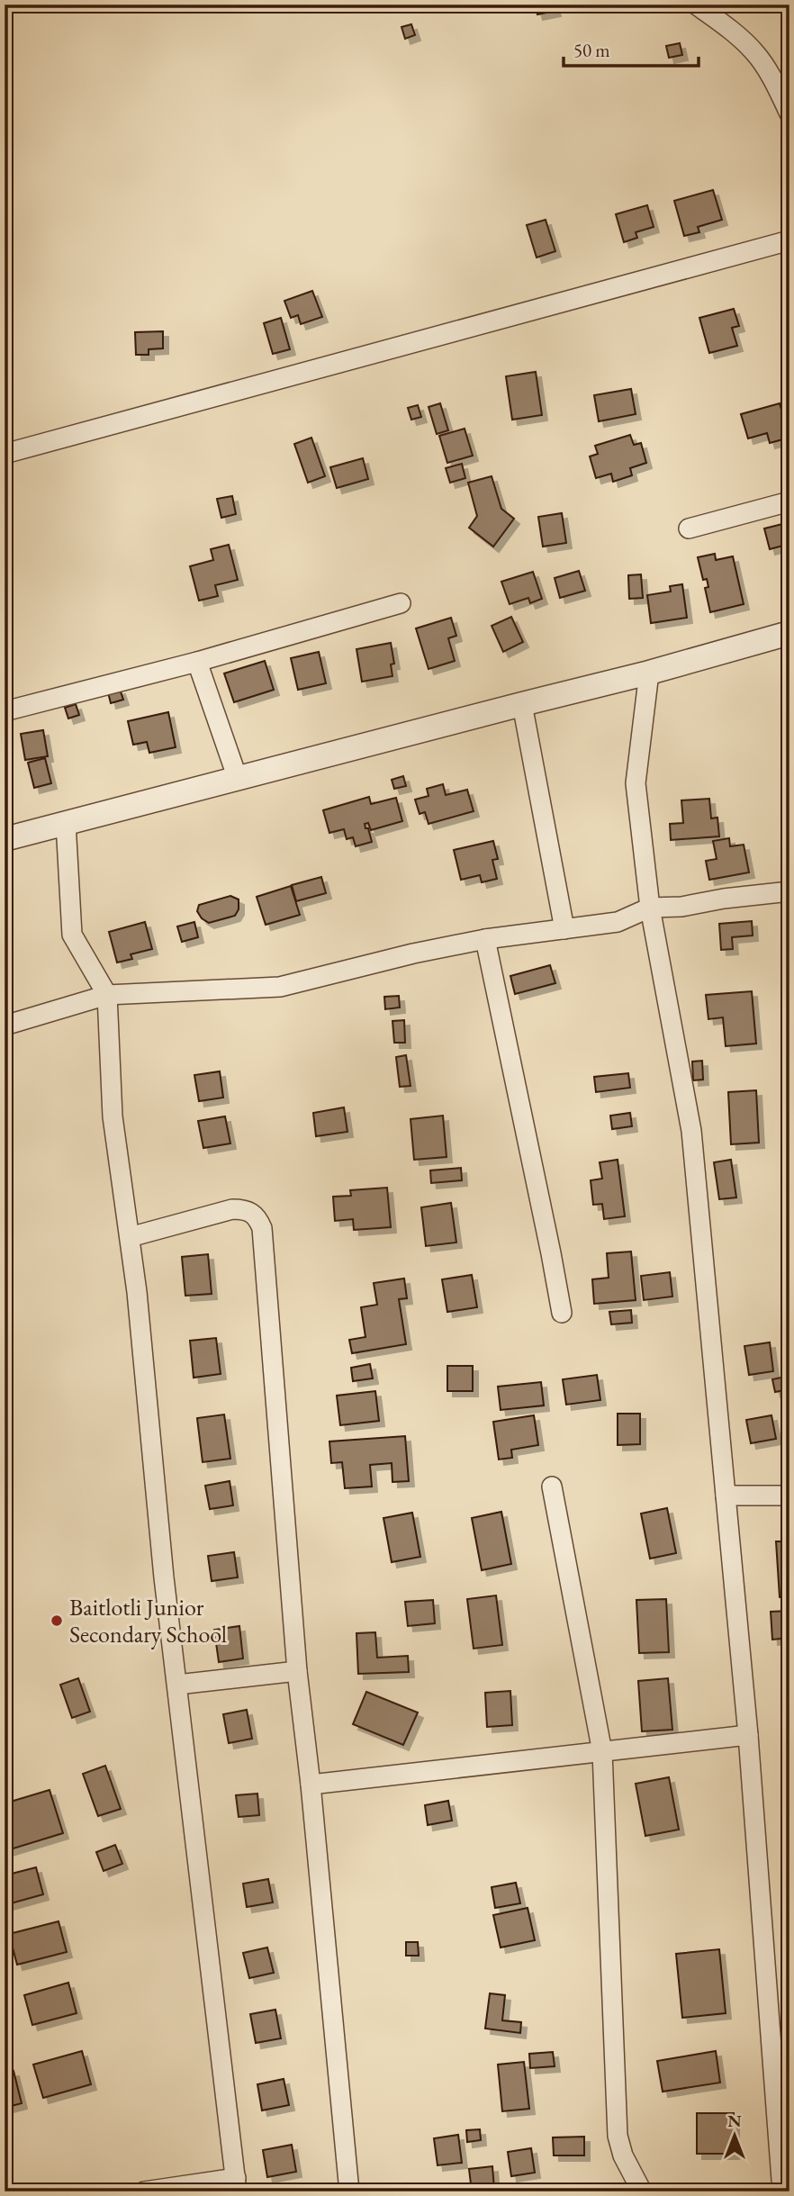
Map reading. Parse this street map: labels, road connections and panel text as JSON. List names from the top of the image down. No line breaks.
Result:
{"places":["Baitlotli Junior Secondary School"],"scale_bar":"50 m","north":"top"}
